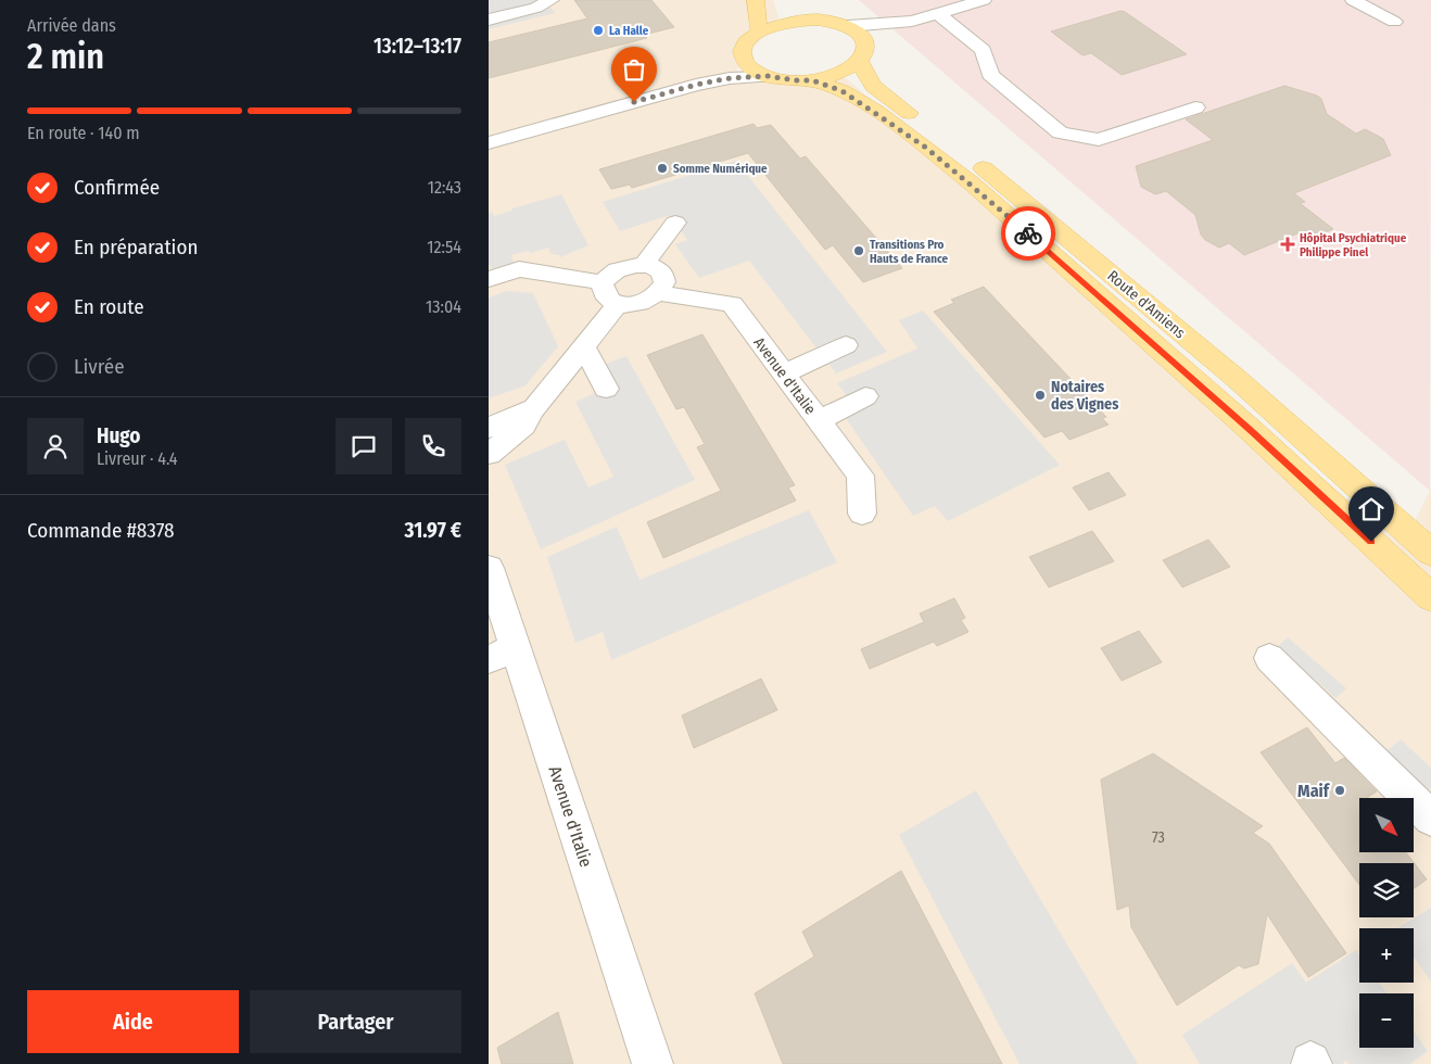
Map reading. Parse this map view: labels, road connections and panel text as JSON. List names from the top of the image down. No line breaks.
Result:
{"streets":{"main road":["Route d'Amiens"],"street":["Avenue d'Italie"]},"places":{"other":["La Halle","Somme Numérique","Transitions Pro Hauts de France","Notaires des Vignes","Maif"],"health":["Hôpital Psychiatrique Philippe Pinel"]},"house_numbers":["73"],"north":"bottom right","page":{"heading":["2 min","Arrivée dans","13:12–13:17"],"panel":["Hugo","Livreur · 4.4","Commande #8378","31.97 €"],"bar":"En route · 140 m","list":[["Confirmée","12:43"],["En préparation","12:54"],["En route","13:04"],"Livrée"],"map_buttons":["+","−"],"buttons":["Aide","Partager"]}}
